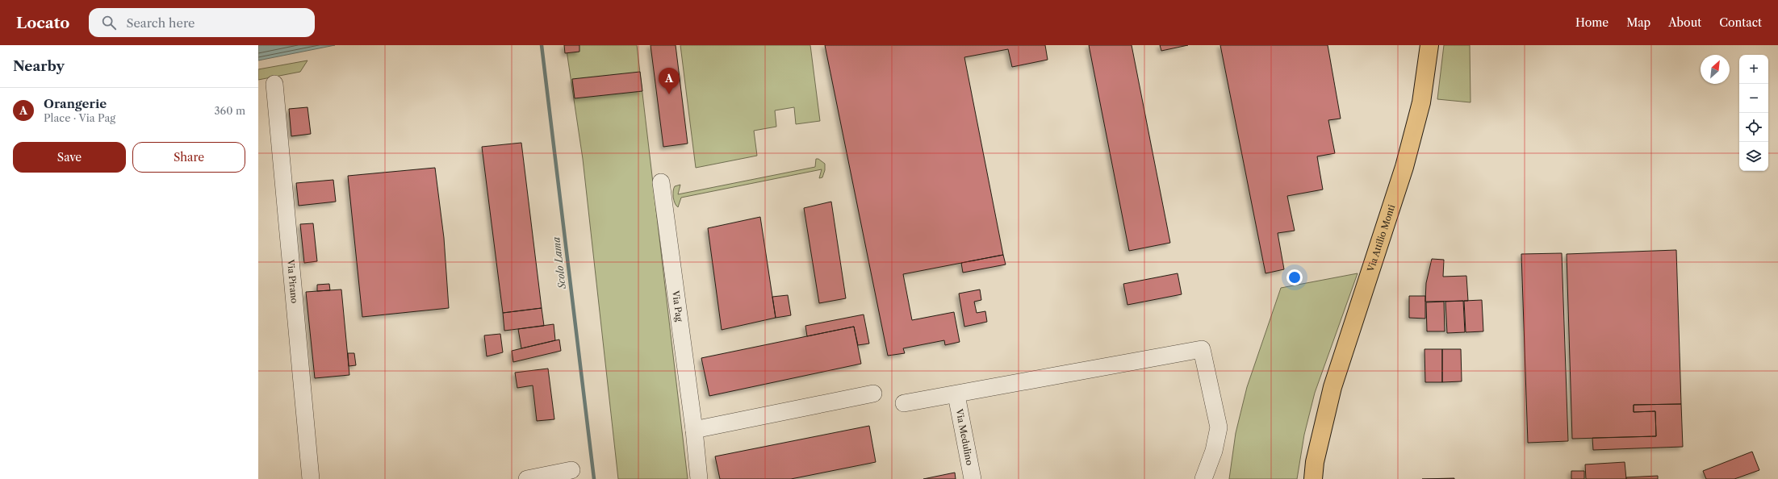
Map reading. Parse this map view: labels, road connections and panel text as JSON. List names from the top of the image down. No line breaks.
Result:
{"streets":{"main road":["Via Attilio Monti"],"street":["Via Pirano","Via Pag","Via Medulino"]},"water":["Scolo Lama"],"north":"top right","page":{"header":"Locato","search":"Search here","nav":["Home","Map","About","Contact"],"heading":"Nearby","map_buttons":["+","−"],"pins":"A","list":[{"mark":"A","name":"Orangerie","note":"Place · Via Pag","value":"360 m"}],"buttons":["Save","Share"]}}
